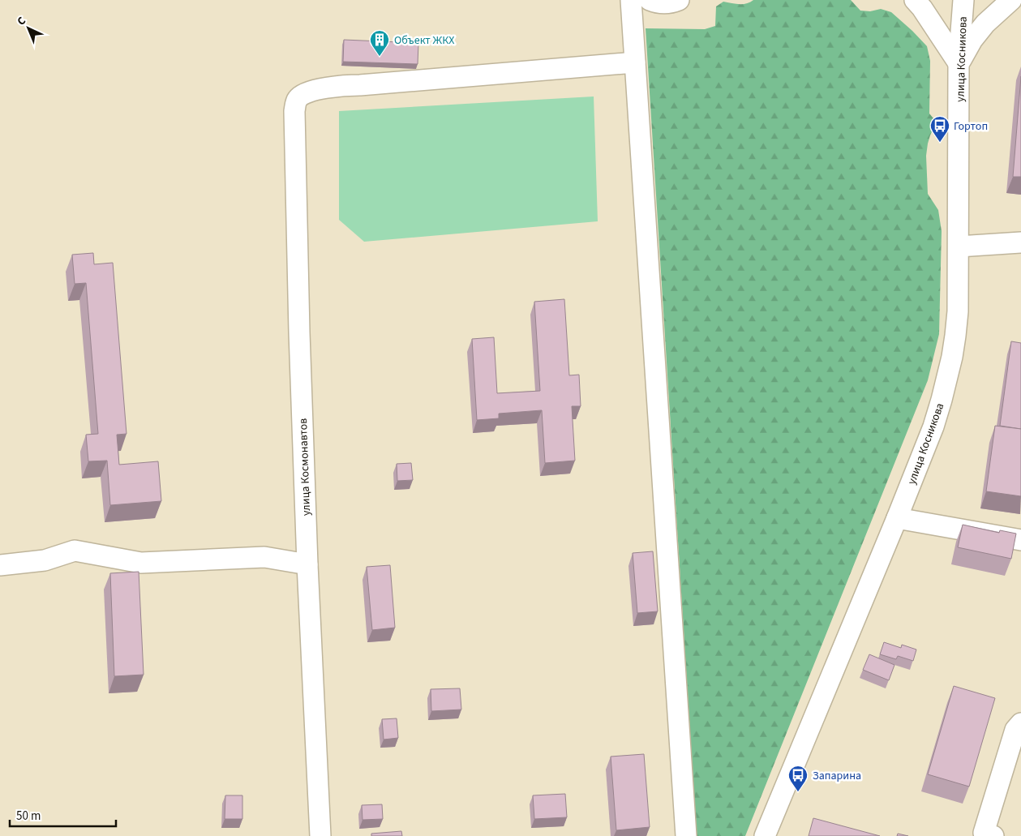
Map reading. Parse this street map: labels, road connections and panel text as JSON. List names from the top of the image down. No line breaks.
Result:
{"streets":{"street":["улица Косникова","улица Космонавтов"]},"places":{"building":["Объект ЖКХ"],"bus stop":["Гортоп","Запарина"]},"scale_bar":"50 m","north":"top left"}
